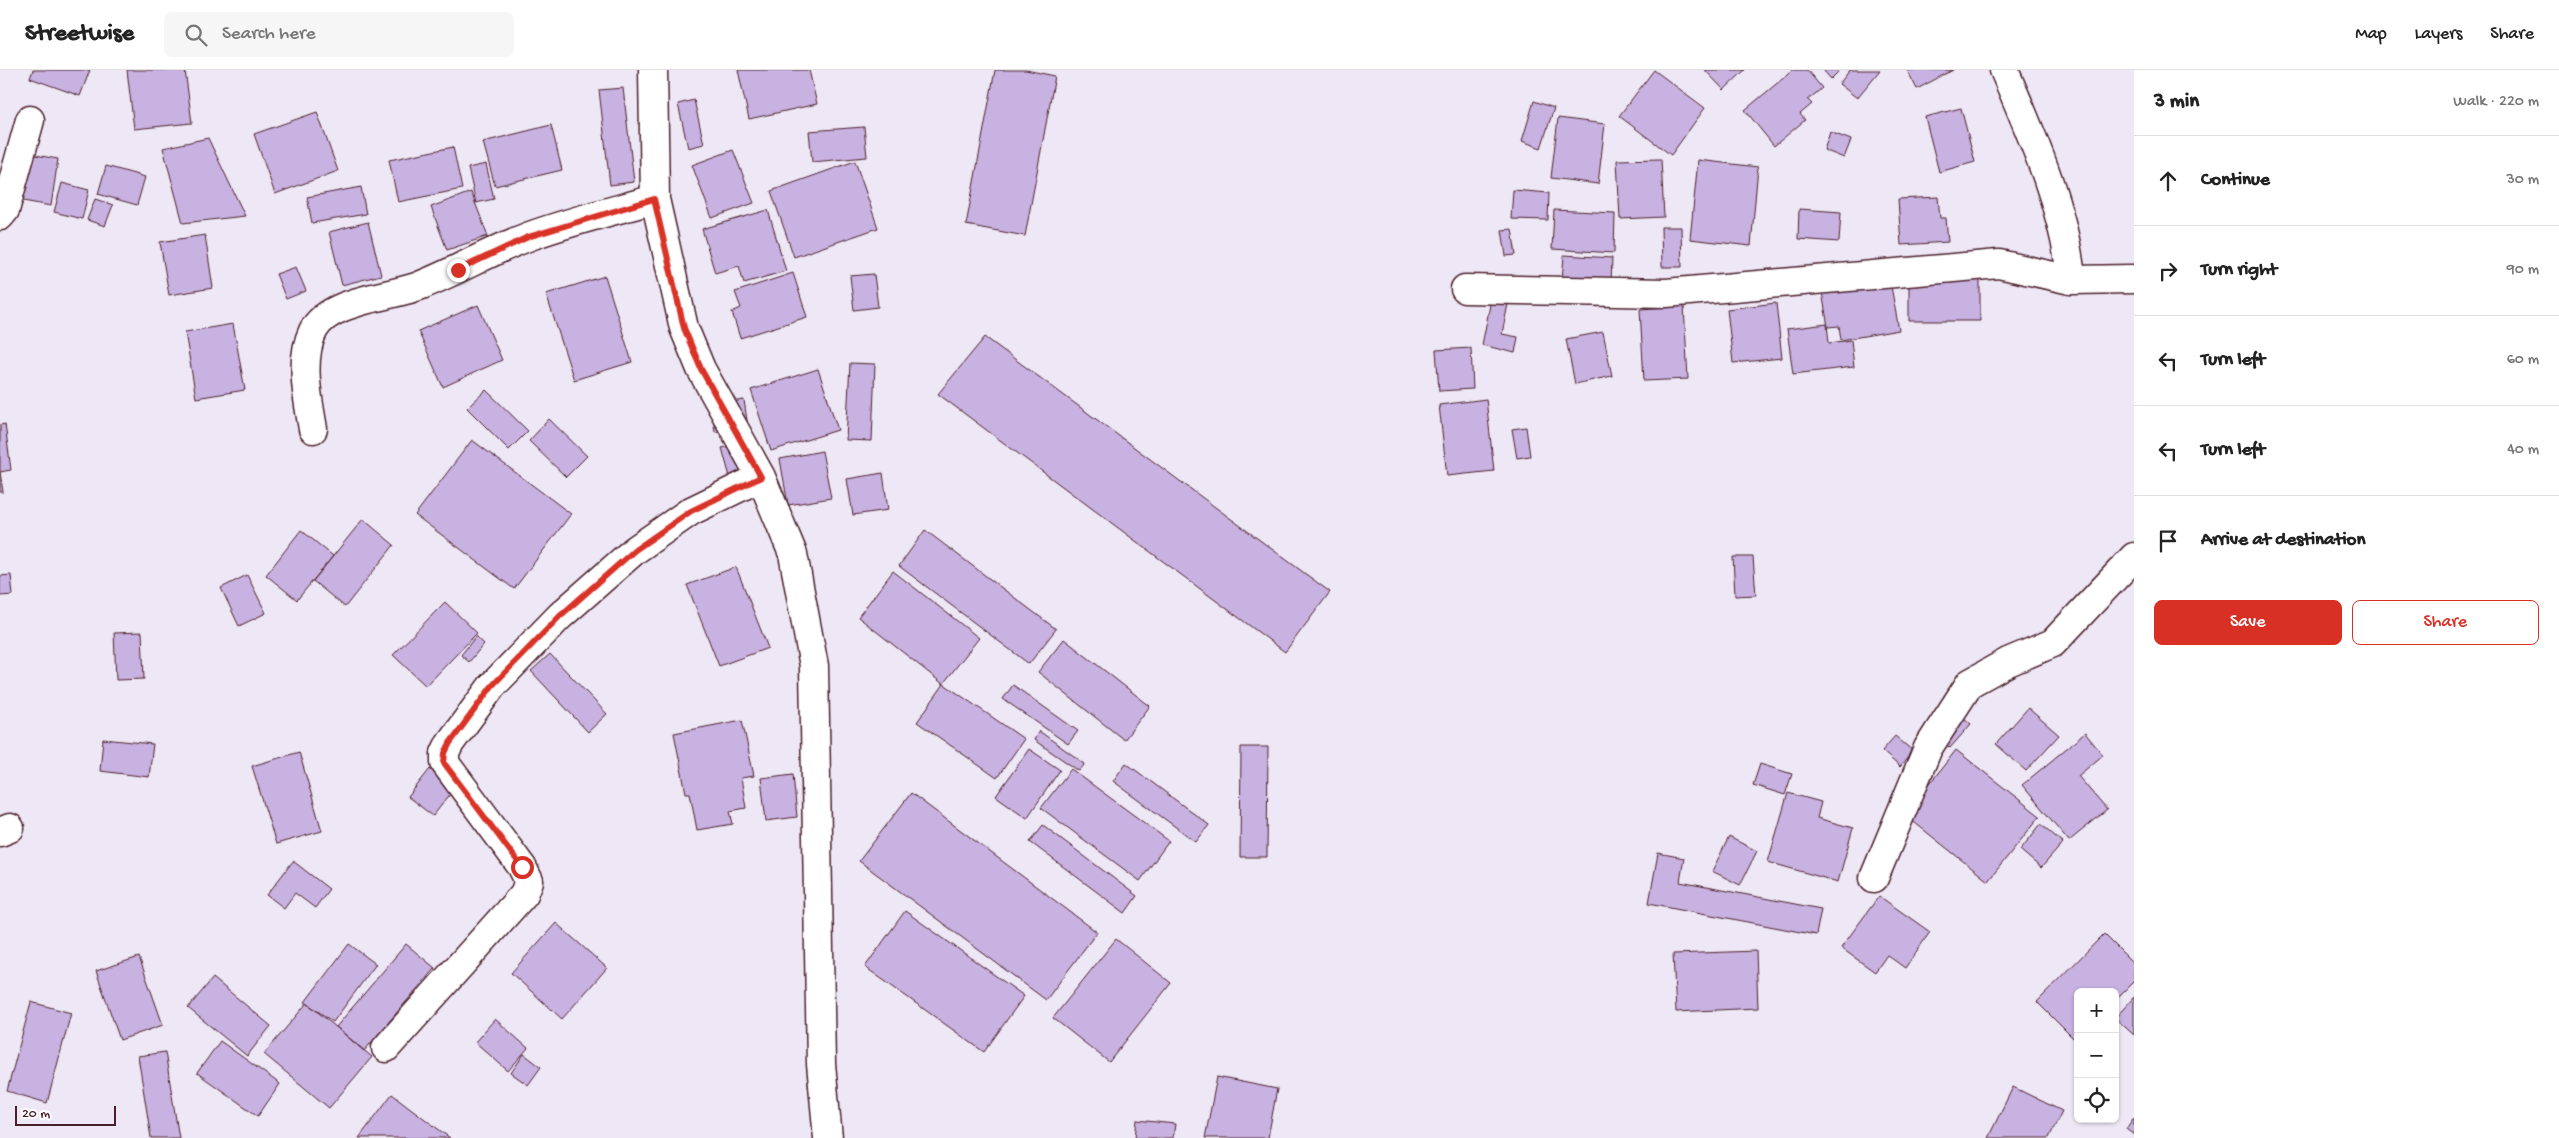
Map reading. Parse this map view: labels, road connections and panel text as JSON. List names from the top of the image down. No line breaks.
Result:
{"scale_bar":"20 m","page":{"header":"Streetwise","search":"Search here","nav":["Map","Layers","Share"],"heading":["3 min","Walk · 220 m"],"list":[["Continue","30 m"],["Turn right","90 m"],["Turn left","60 m"],["Turn left","40 m"],"Arrive at destination"],"buttons":["Save","Share"],"map_buttons":["+","−"],"scale":"20 m"}}
